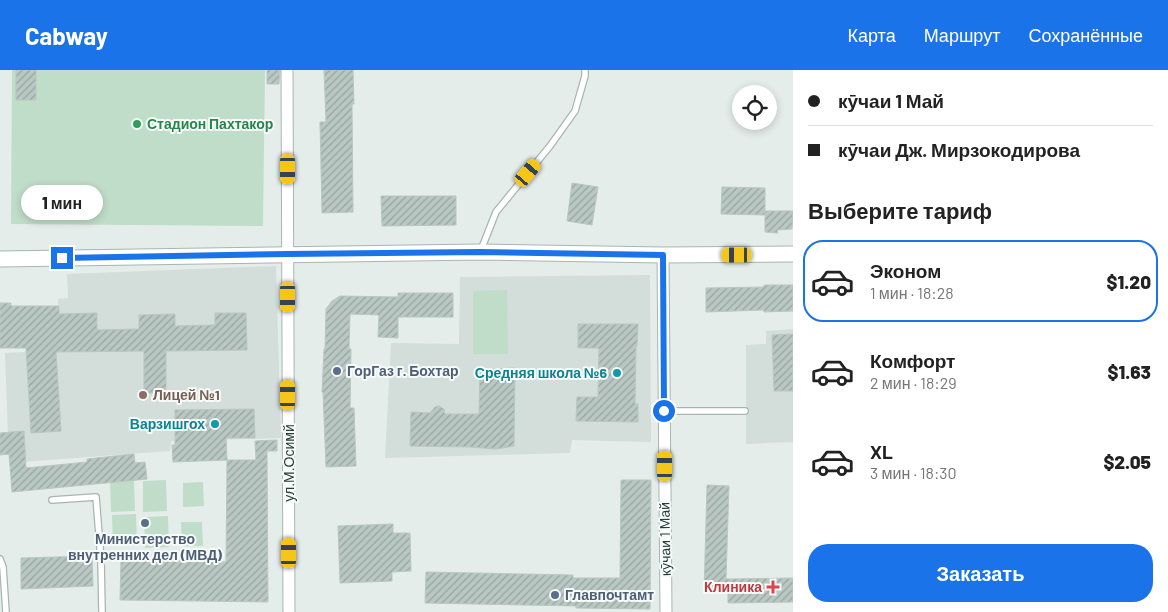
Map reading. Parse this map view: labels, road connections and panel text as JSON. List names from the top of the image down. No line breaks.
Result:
{"streets":{"street":["ул.М.Осимй","кӯчаи 1 Май"]},"places":{"other":["Стадион Пахтакор","ГорГаз г. Бохтар","Средняя школа №6","Лицей №1","Варзишгох","Министерство внутренних дел (МВД)","Главпочтамт"],"health":["Клиника"]},"page":{"header":"Cabway","nav":["Карта","Маршрут","Сохранённые"],"banner":["кӯчаи 1 Май","кӯчаи Дж. Мирзокодирова"],"heading":"Выберите тариф","bubble":"1 мин","list":[{"name":"Эконом","note":"1 мин · 18:28","value":"$1.20"},{"name":"Комфорт","note":"2 мин · 18:29","value":"$1.63"},{"name":"XL","note":"3 мин · 18:30","value":"$2.05"}],"buttons":"Заказать"}}
